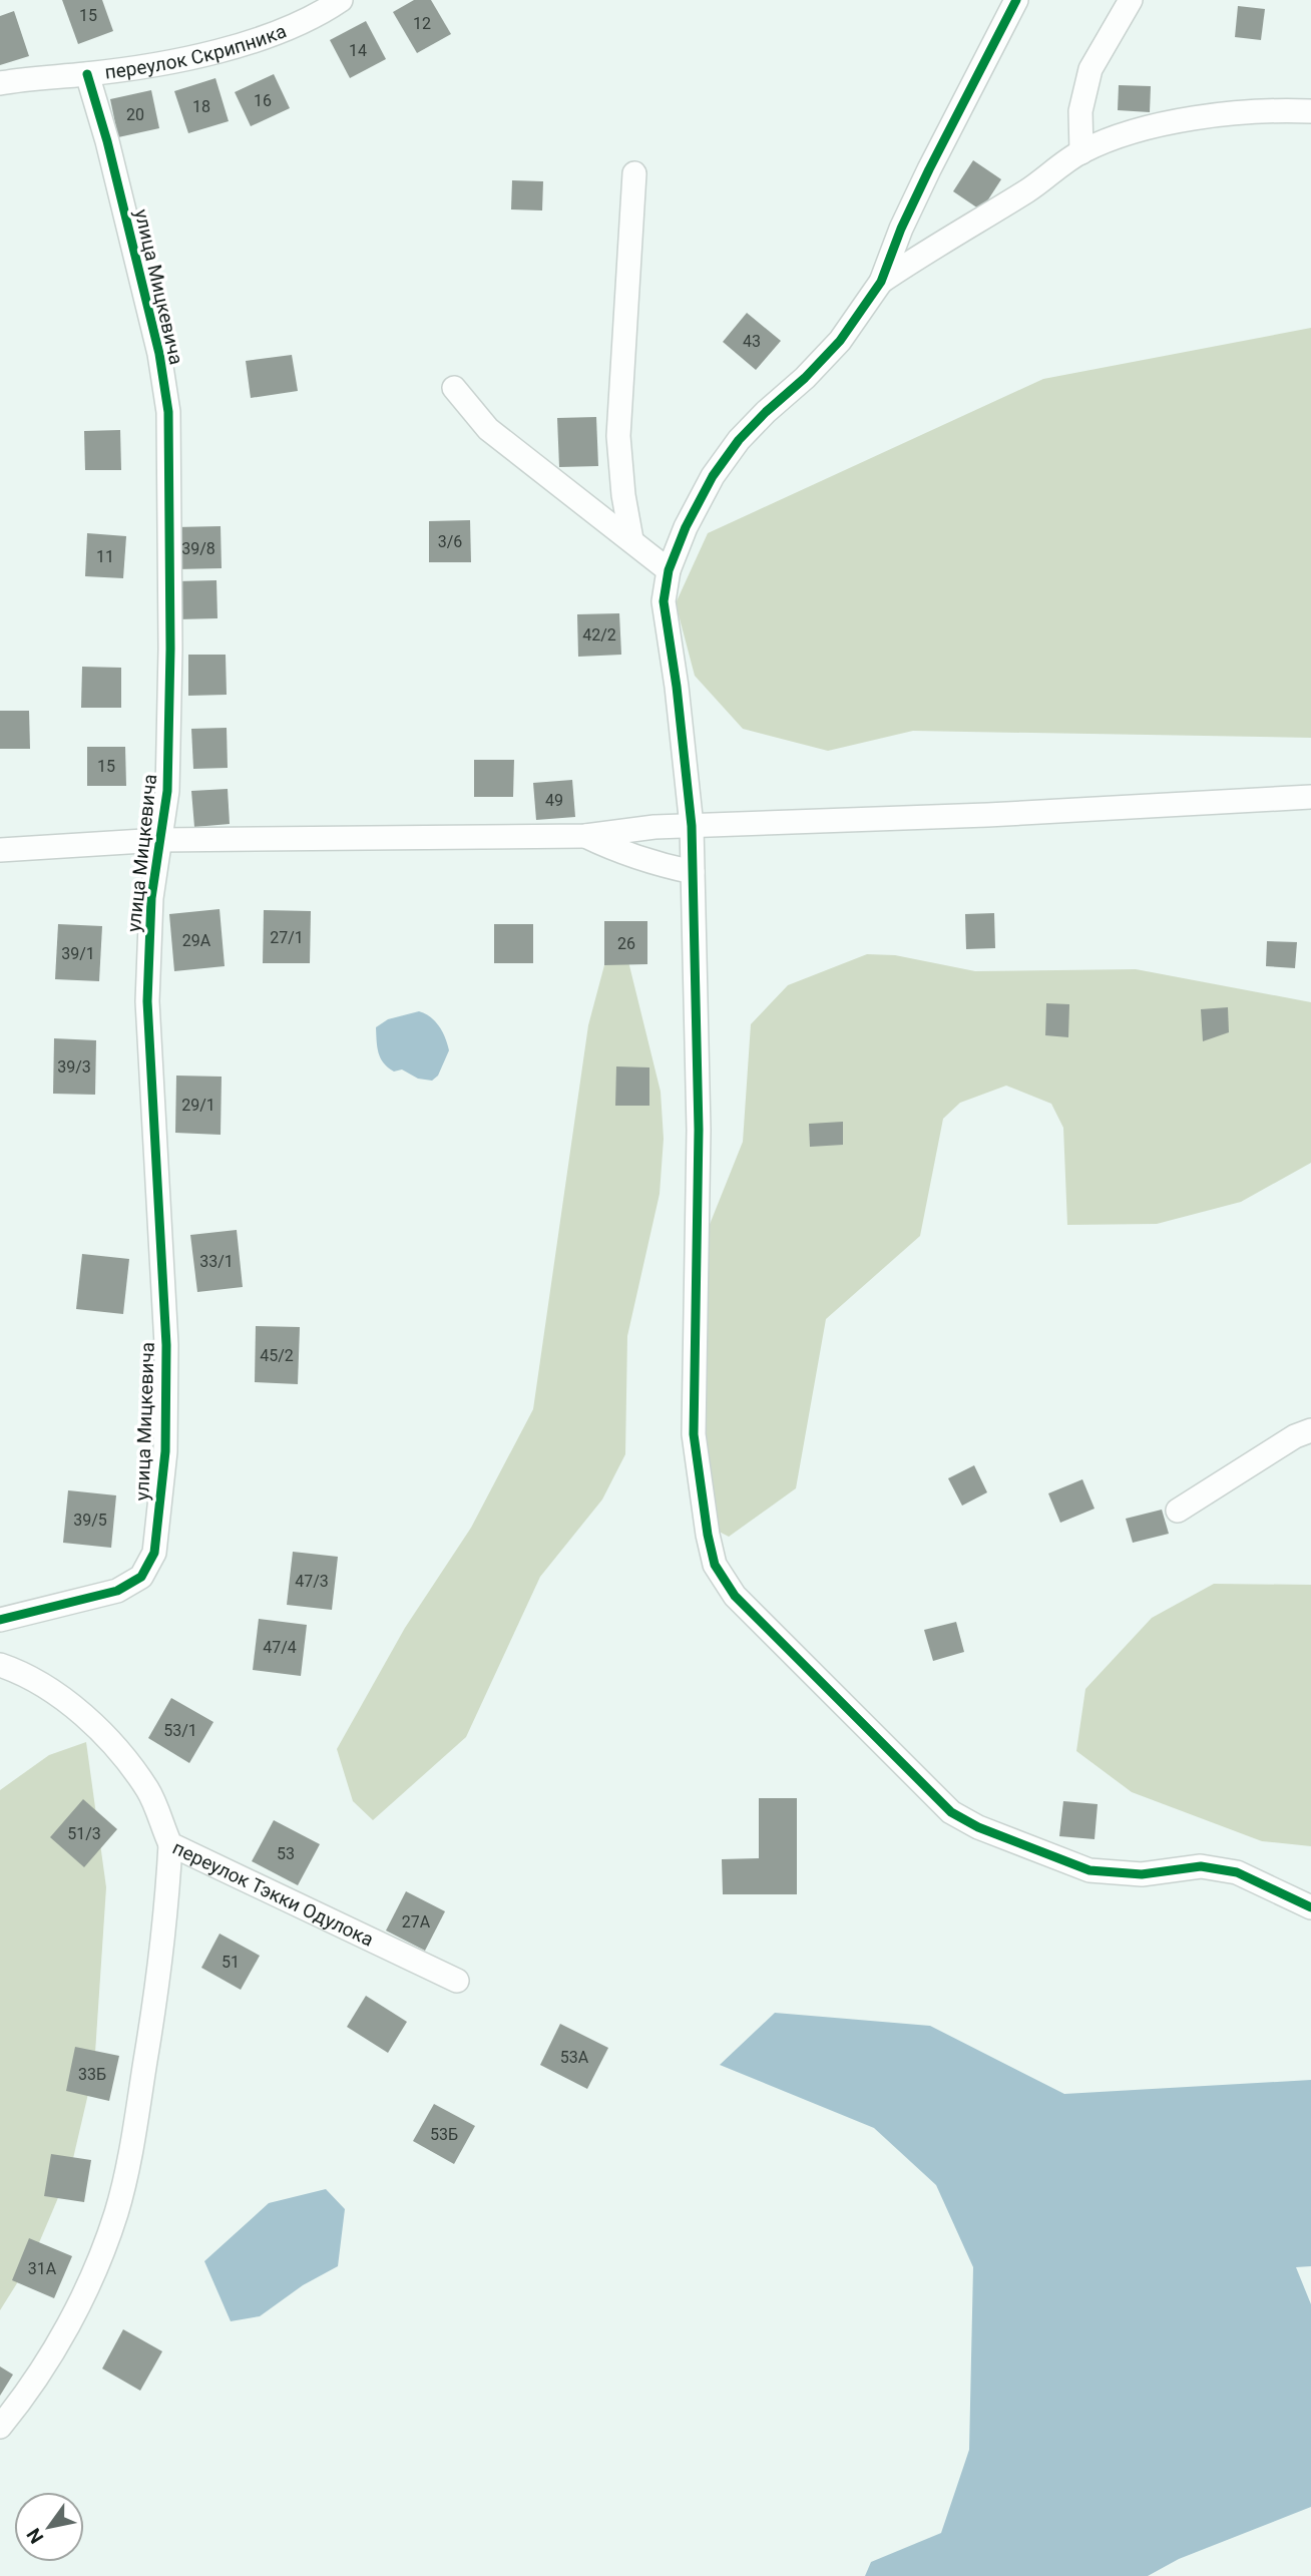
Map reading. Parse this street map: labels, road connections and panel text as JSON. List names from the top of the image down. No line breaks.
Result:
{"streets":{"street":["переулок Скрипника","улица Мицкевича","переулок Тэкки Одулока"]},"crossings":[["переулок Скрипника","улица Мицкевича"]],"house_numbers":["15","12","14","16","18","20","43","3/6","39/8","11","42/2","15","49","27/1","29А","26","39/1","39/3","29/1","33/1","45/2","39/5","47/3","47/4","53/1","51/3","53","27А","51","53А","33Б","53Б","31А"],"north":"bottom left"}
